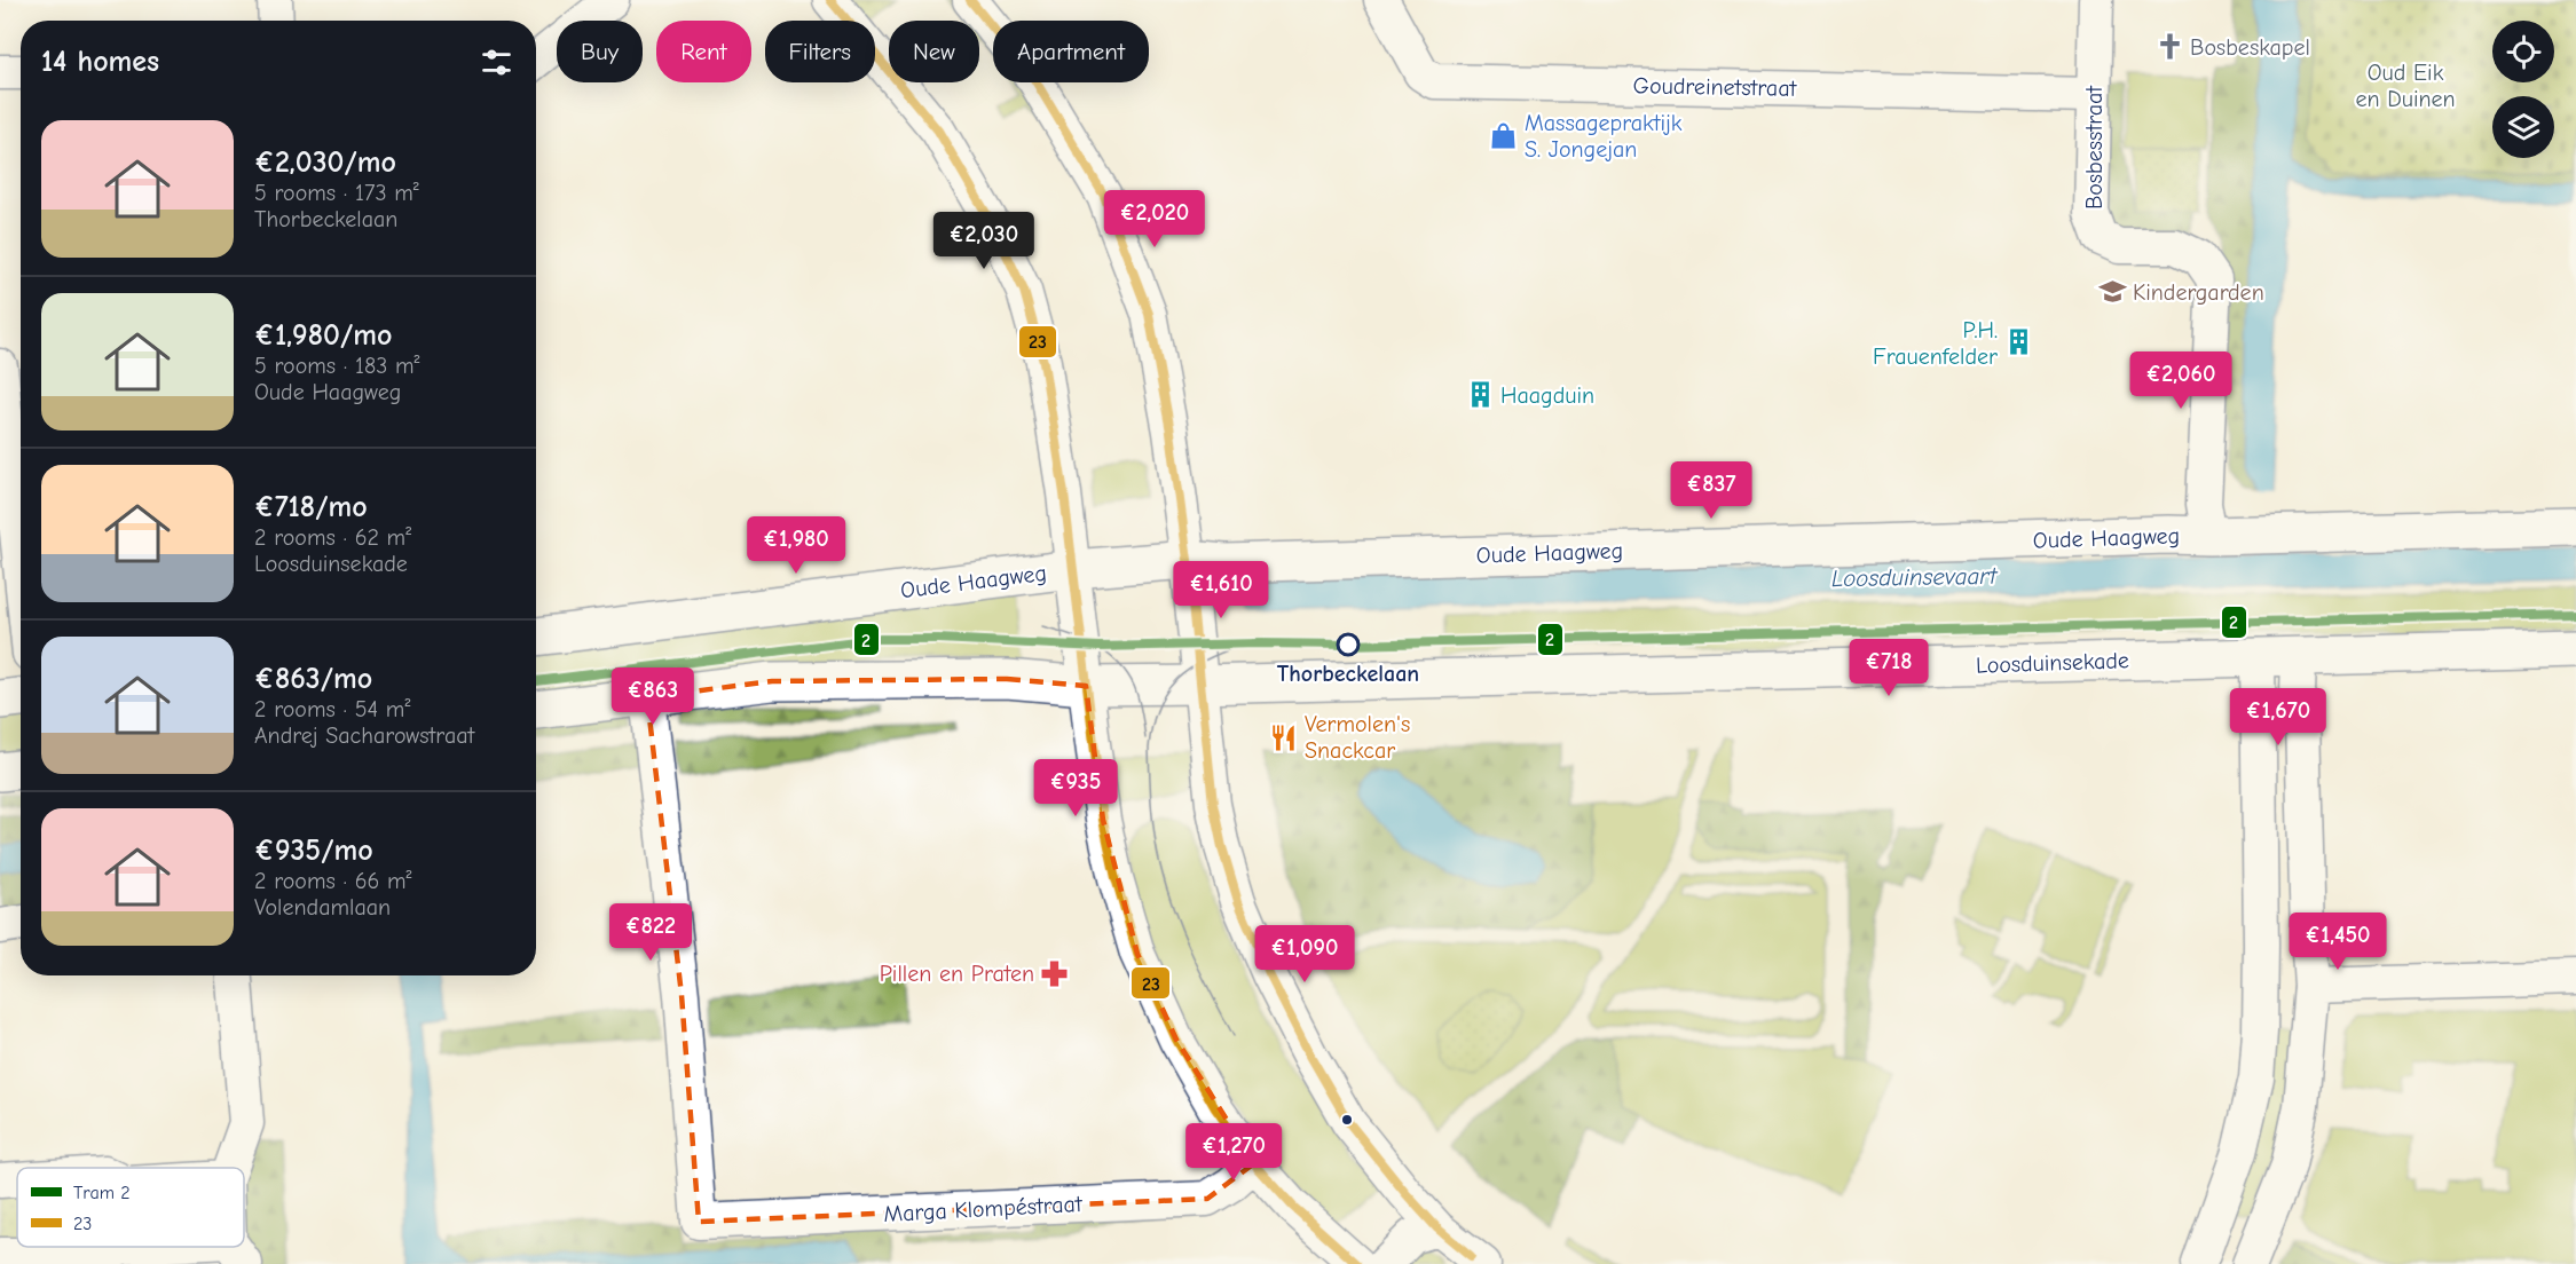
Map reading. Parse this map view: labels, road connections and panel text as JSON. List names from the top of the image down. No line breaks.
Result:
{"streets":{"main road":["Oude Haagweg","Loosduinsekade"],"street":["Goudreinetstraat","Bosbesstraat","Marga Klompéstraat"]},"crossings":[["Goudreinetstraat","Bosbesstraat"],["Bosbesstraat","Oude Haagweg"]],"water":["Loosduinsevaart"],"parks":["Oud Eik en Duinen"],"places":{"church":["Bosbeskapel"],"shop":["Massagepraktijk S. Jongejan"],"school or university":["Kindergarden"],"building":["P.H. Frauenfelder","Haagduin"],"other":["Thorbeckelaan"],"restaurant":["Vermolen's Snackcar"],"pharmacy":["Pillen en Praten"]},"lines":["transit line 23","tram line 2"],"legend":["Tram 2","23"],"page":{"chip":["Buy","Rent","Filters","New","Apartment"],"heading":"14 homes","list":[{"name":"€2,030/mo","note":"5 rooms · 173 m² · Thorbeckelaan"},{"name":"€1,980/mo","note":"5 rooms · 183 m² · Oude Haagweg"},{"name":"€718/mo","note":"2 rooms · 62 m² · Loosduinsekade"},{"name":"€863/mo","note":"2 rooms · 54 m² · Andrej Sacharowstraat"},{"name":"€935/mo","note":"2 rooms · 66 m² · Volendamlaan"}],"price":["€2,020","€2,030","€2,060","€837","€1,980","€1,610","€718","€863","€1,670","€935","€822","€1,450","€1,090","€1,270"]}}
